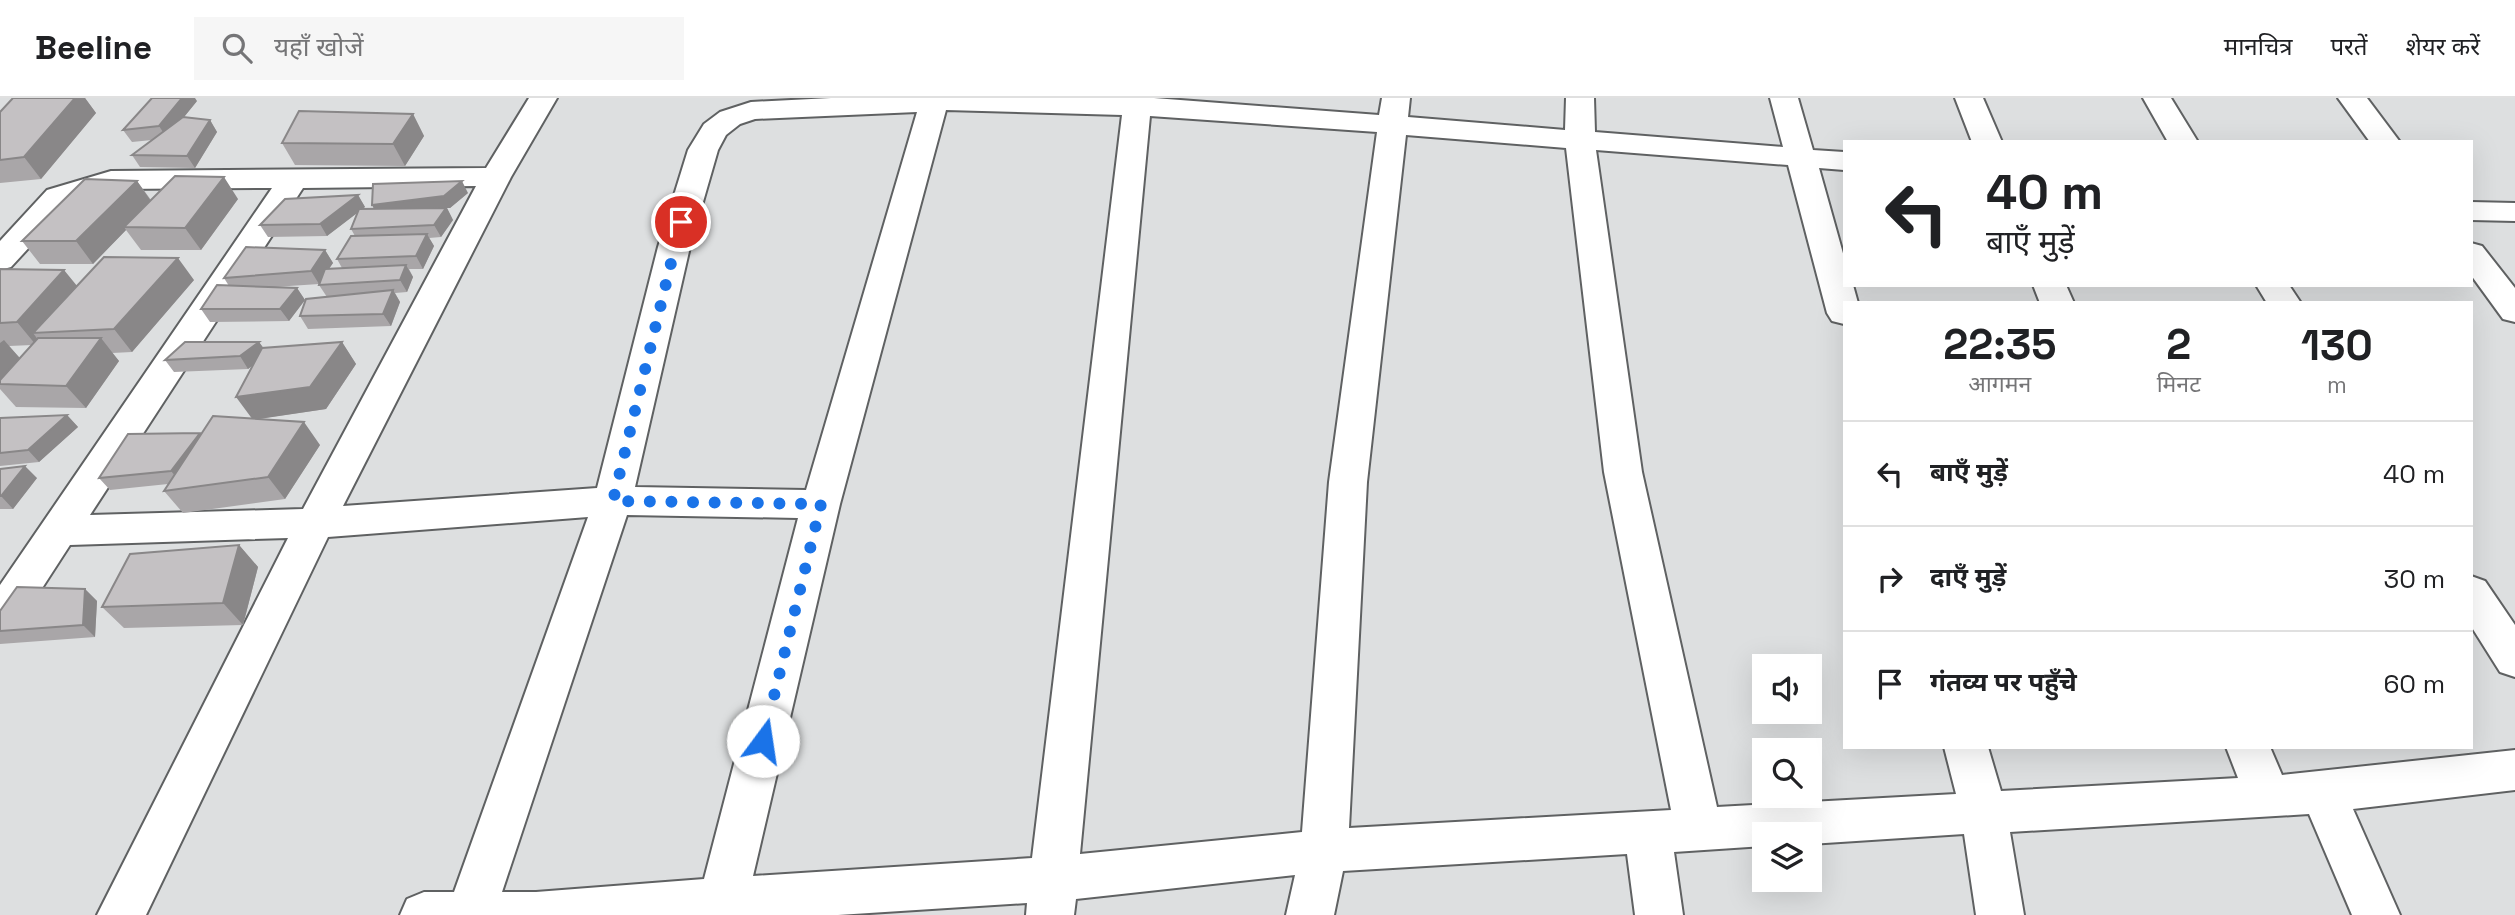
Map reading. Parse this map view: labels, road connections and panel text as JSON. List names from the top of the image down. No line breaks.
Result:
{"page":{"header":"Beeline","search":"यहाँ खोजें","nav":["मानचित्र","परतें","शेयर करें"],"turn":["40 m","बाएँ मुड़ें"],"eta":["22:35","आगमन","2","मिनट","130","m"],"list":[{"name":"बाएँ मुड़ें","value":"40 m"},{"name":"दाएँ मुड़ें","value":"30 m"},{"name":"गंतव्य पर पहुँचे","value":"60 m"}]}}
